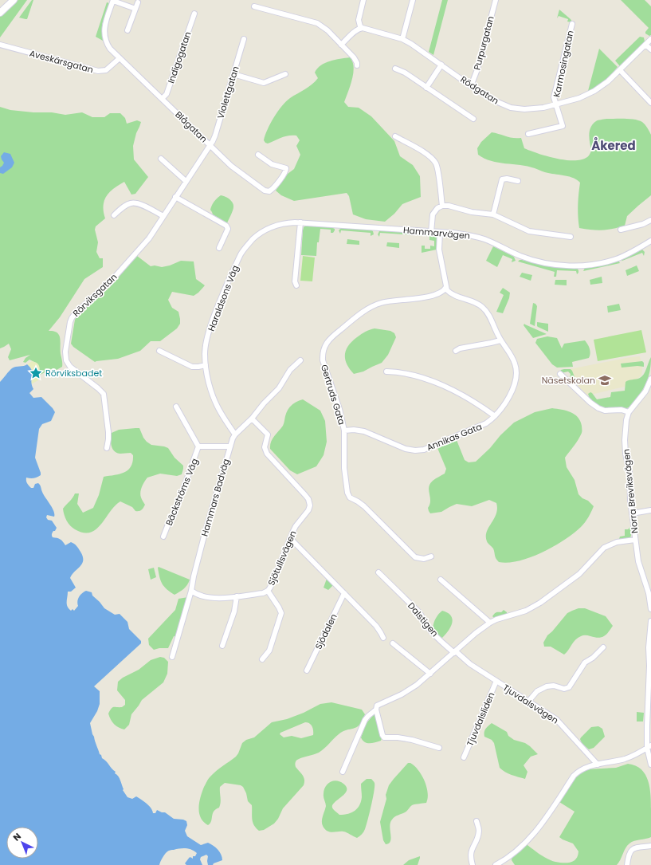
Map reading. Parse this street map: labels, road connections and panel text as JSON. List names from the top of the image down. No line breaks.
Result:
{"streets":{"street":["Purpurgatan","Indigogatan","Aveskärsgatan","Karmosingatan","Rödgatan","Violettgatan","Blågatan","Hammarvägen","Rörviksgatan","Haraldsons Väg","Gertruds Gata","Annikas Gata","Norra Breviksvägen","Bäckströms Väg","Hammars Badväg","Sjötullsvägen","Dalstigen","Sjödalen","Tjuvdalsvägen","Tjuvdalsliden"]},"crossings":[["Purpurgatan","Rödgatan"],["Indigogatan","Blågatan"],["Aveskärsgatan","Blågatan"],["Karmosingatan","Rödgatan"],["Violettgatan","Blågatan"],["Violettgatan","Rörviksgatan"],["Blågatan","Rörviksgatan"],["Hammarvägen","Haraldsons Väg"],["Haraldsons Väg","Hammars Badväg"],["Gertruds Gata","Annikas Gata"],["Bäckströms Väg","Hammars Badväg"],["Hammars Badväg","Sjötullsvägen"],["Dalstigen","Tjuvdalsvägen"],["Tjuvdalsvägen","Tjuvdalsliden"]],"districts":["Åkered"],"places":{"place":["Rörviksbadet"],"school or university":["Näsetskolan"]},"north":"top left"}
